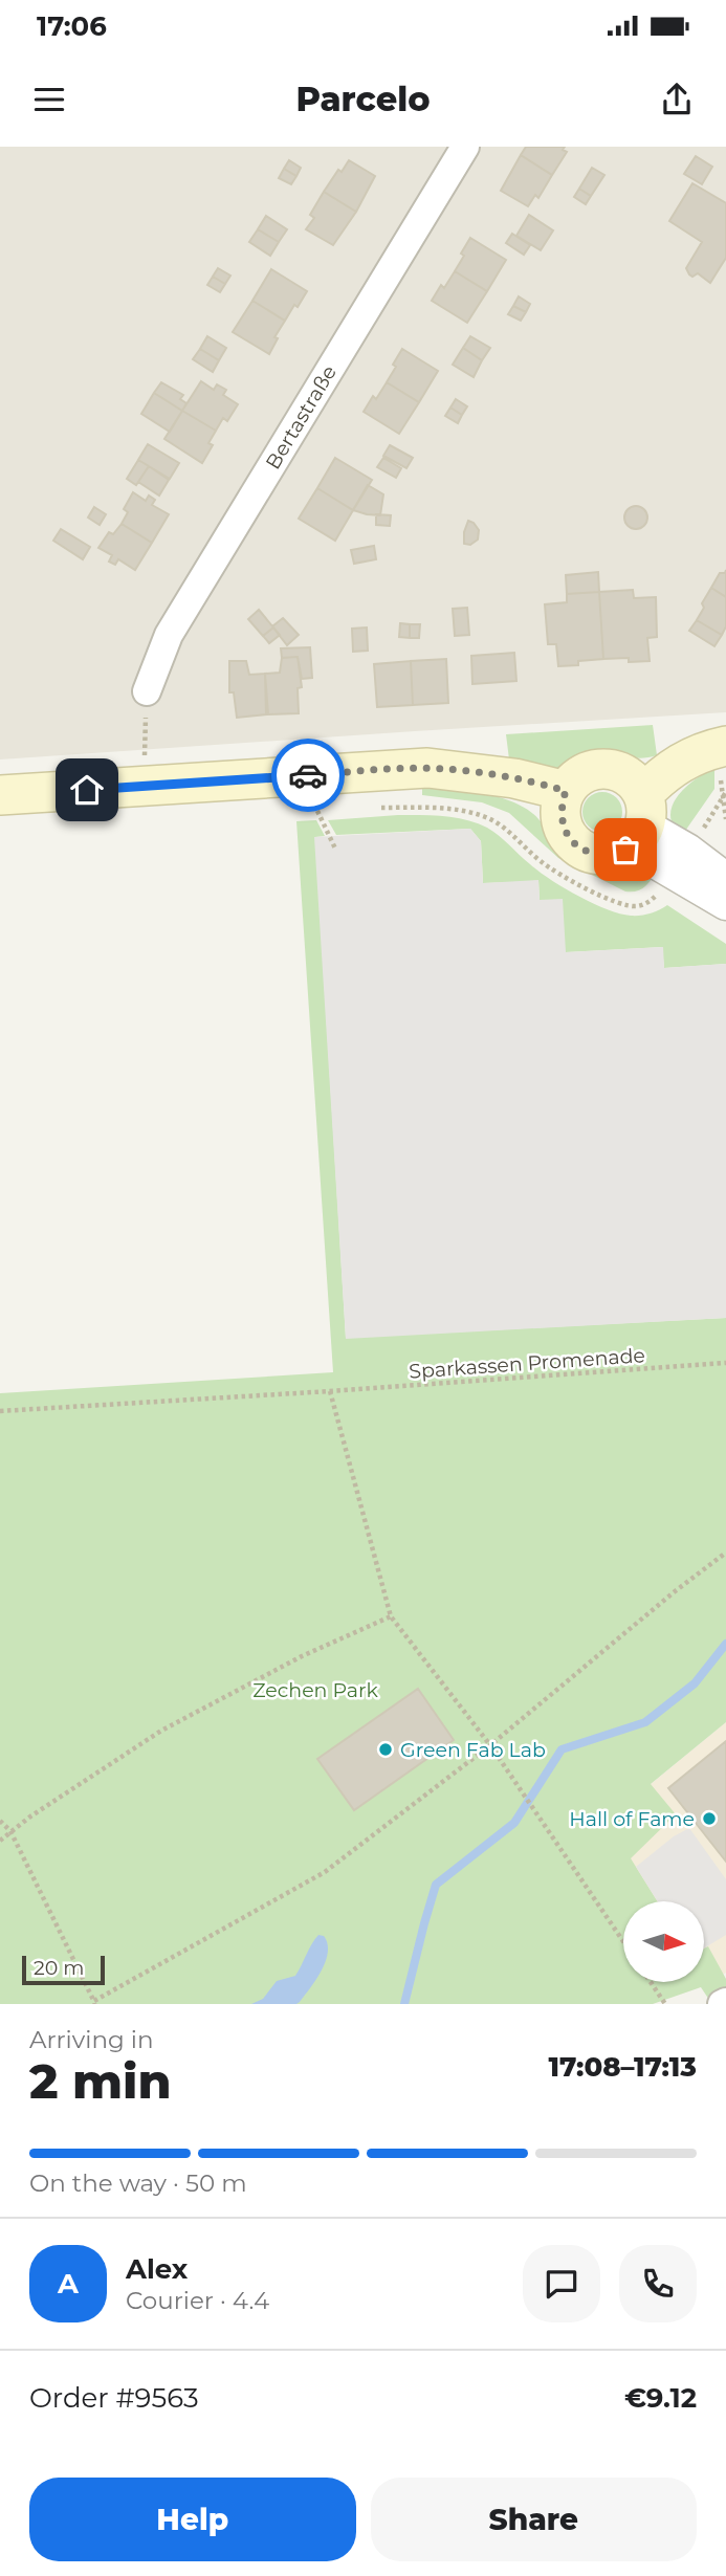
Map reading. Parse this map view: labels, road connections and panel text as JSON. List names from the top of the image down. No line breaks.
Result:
{"streets":{"street":["Bertastraße"],"path":["Sparkassen Promenade"]},"parks":["Zechen Park"],"places":["Green Fab Lab","Hall of Fame"],"scale_bar":"20 m","north":"right","page":{"status":"17:06","header":"Parcelo","scale":"20 m","heading":["2 min","Arriving in","17:08–17:13"],"panel":["Alex","Courier · 4.4","Order #9563","€9.12"],"bar":"On the way · 50 m","round":"A","buttons":["Help","Share"]}}
